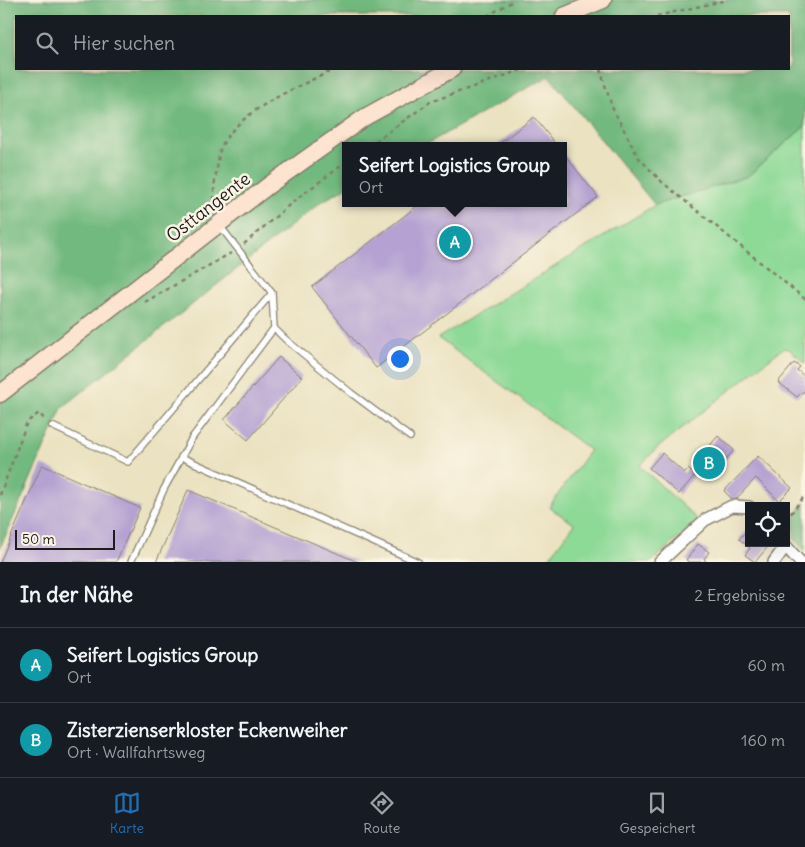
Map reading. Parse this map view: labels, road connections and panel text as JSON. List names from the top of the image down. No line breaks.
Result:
{"streets":{"main road":["Osttangente"]},"scale_bar":"50 m","page":{"search":"Hier suchen","popup":["Seifert Logistics Group","Ort"],"pins":["A","B"],"scale":"50 m","heading":["In der Nähe","2 Ergebnisse"],"list":[{"mark":"A","name":"Seifert Logistics Group","note":"Ort","value":"60 m"},{"mark":"B","name":"Zisterzienserkloster Eckenweiher","note":"Ort · Wallfahrtsweg","value":"160 m"}],"nav":["Karte","Route","Gespeichert"]}}
